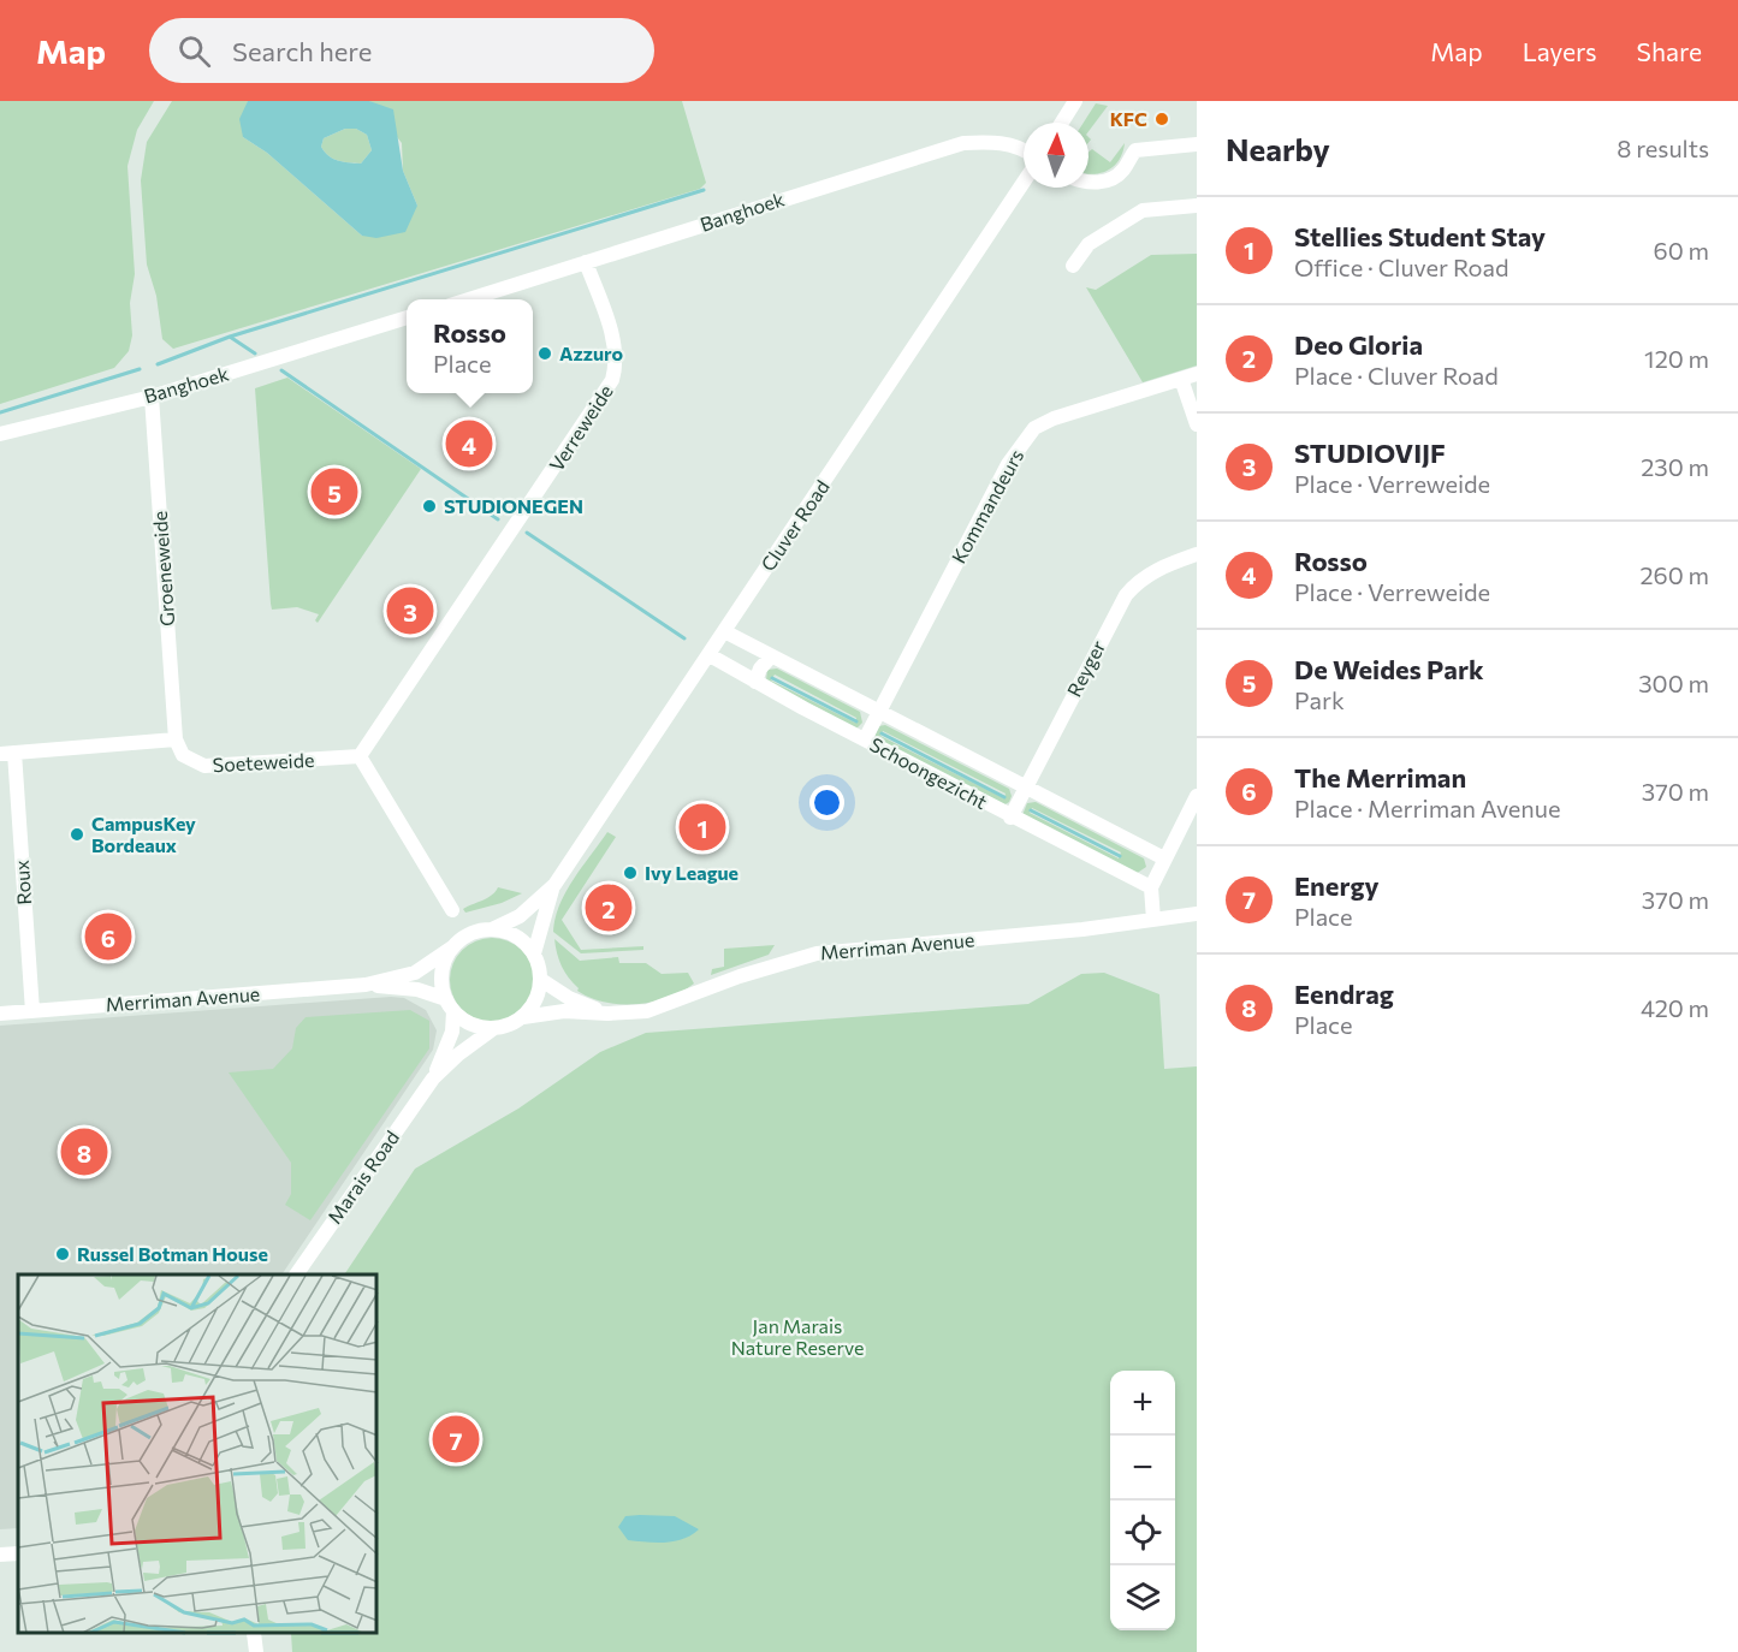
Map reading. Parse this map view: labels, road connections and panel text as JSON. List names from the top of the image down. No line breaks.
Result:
{"streets":{"street":["Banghoek","Verreweide","Kommandeurs","Cluver Road","Groeneweide","Reyger","Soeteweide","Schoongezicht","Roux","Merriman Avenue","Marais Road"]},"crossings":[["Banghoek","Verreweide"],["Banghoek","Groeneweide"],["Verreweide","Soeteweide"],["Kommandeurs","Schoongezicht"],["Cluver Road","Schoongezicht"],["Cluver Road","Merriman Avenue"],["Cluver Road","Marais Road"],["Groeneweide","Soeteweide"],["Reyger","Schoongezicht"],["Roux","Merriman Avenue"],["Merriman Avenue","Marais Road"]],"parks":["Jan Marais Nature Reserve"],"places":["KFC","Azzuro","STUDIONEGEN","CampusKey Bordeaux","Ivy League","Russel Botman House"],"north":"top","page":{"header":"Map","search":"Search here","nav":["Map","Layers","Share"],"heading":["Nearby","8 results"],"list":[{"mark":"1","name":"Stellies Student Stay","note":"Office · Cluver Road","value":"60 m"},{"mark":"2","name":"Deo Gloria","note":"Place · Cluver Road","value":"120 m"},{"mark":"3","name":"STUDIOVIJF","note":"Place · Verreweide","value":"230 m"},{"mark":"4","name":"Rosso","note":"Place · Verreweide","value":"260 m"},{"mark":"5","name":"De Weides Park","note":"Park","value":"300 m"},{"mark":"6","name":"The Merriman","note":"Place · Merriman Avenue","value":"370 m"},{"mark":"7","name":"Energy","note":"Place","value":"370 m"},{"mark":"8","name":"Eendrag","note":"Place","value":"420 m"}],"popup":["Rosso","Place"],"pins":["4","5","3","1","2","6","8","7"],"map_buttons":["+","−"]}}
